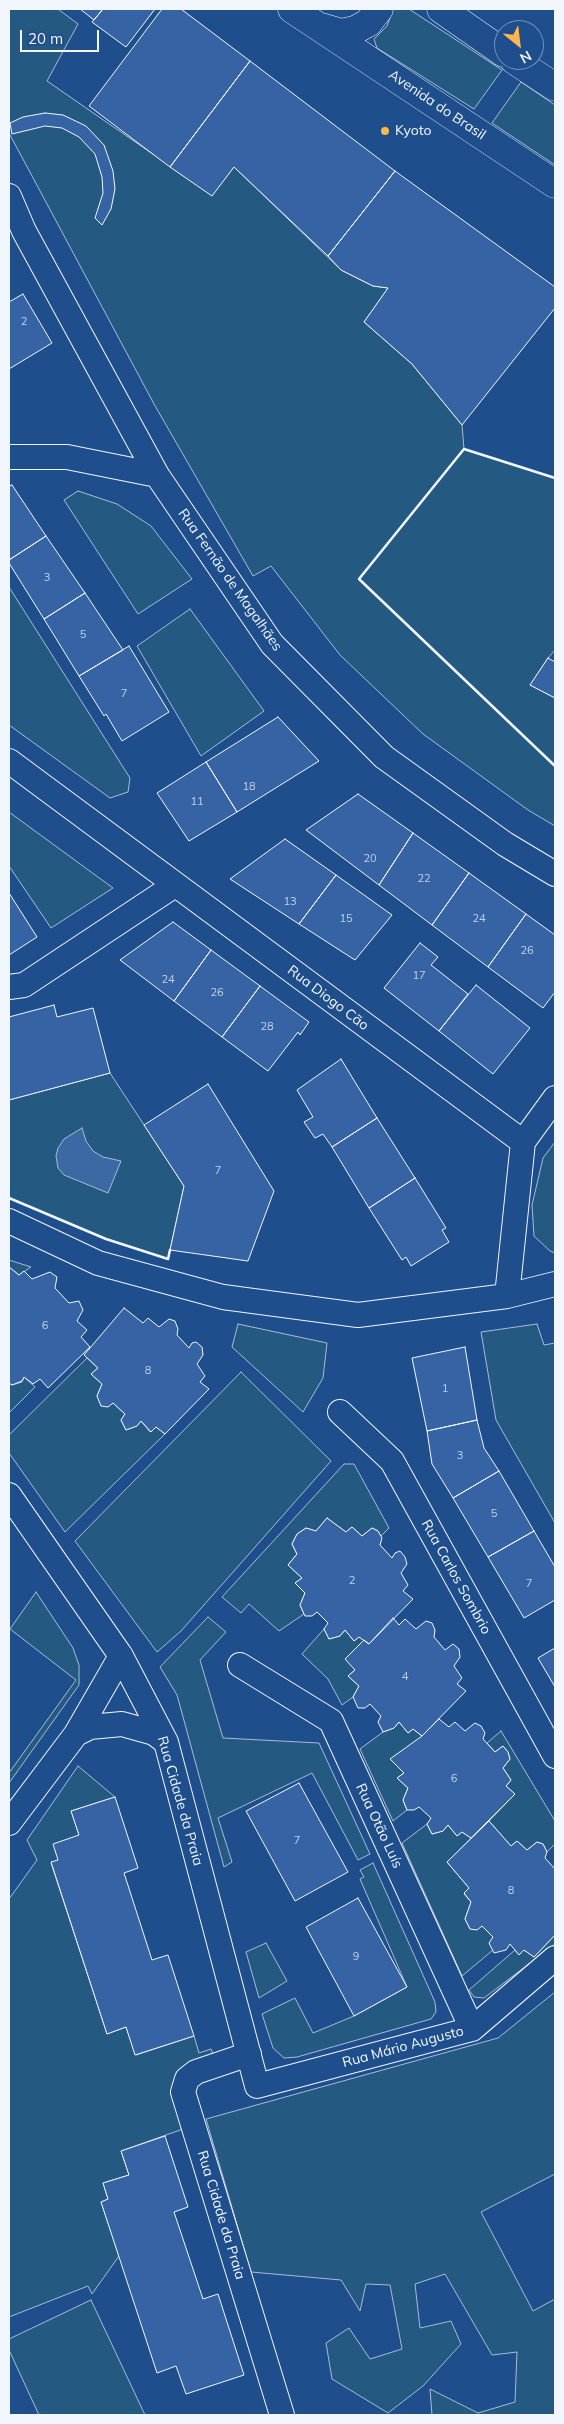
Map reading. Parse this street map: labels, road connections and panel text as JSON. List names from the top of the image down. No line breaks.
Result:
{"streets":{"main road":["Avenida do Brasil"],"street":["Rua Fernão de Magalhães","Rua Diogo Cão","Rua Carlos Sombrio","Rua Cidade da Praia","Rua Otão Luís","Rua Mário Augusto"]},"crossings":[["Rua Cidade da Praia","Rua Mário Augusto"],["Rua Otão Luís","Rua Mário Augusto"]],"places":["Kyoto"],"house_numbers":["2","3","5","7","18","11","20","22","13","15","24","26","17","24","26","28","7","6","8","1","3","5","2","7","4","6","7","8","9"],"scale_bar":"20 m","north":"bottom right"}
